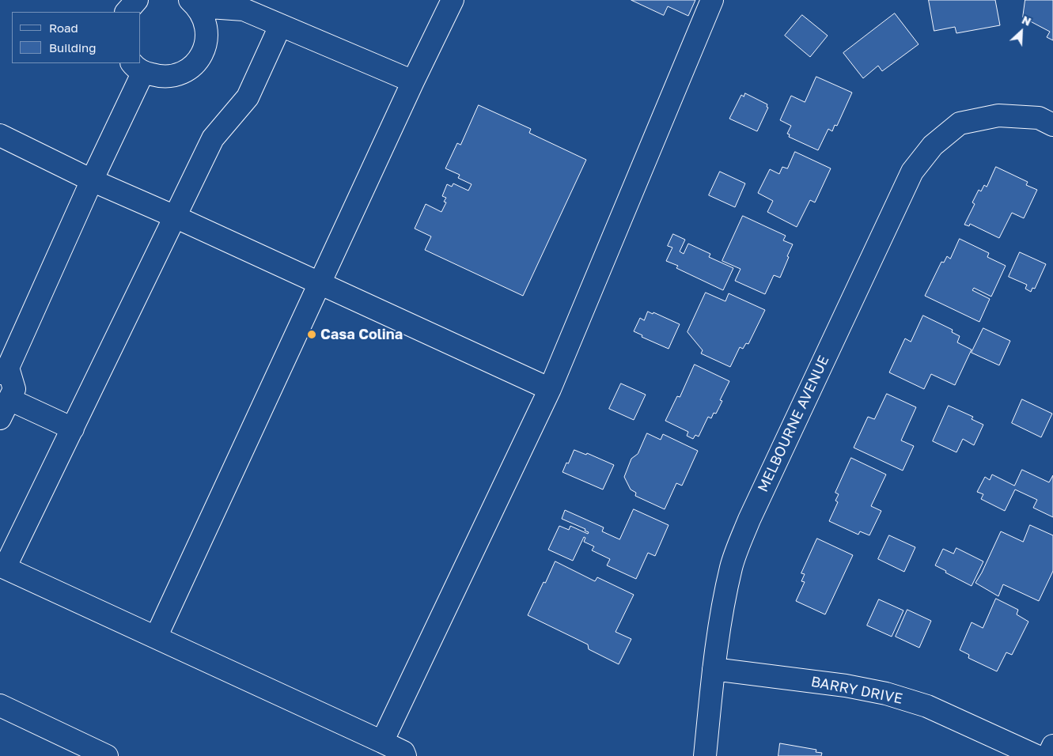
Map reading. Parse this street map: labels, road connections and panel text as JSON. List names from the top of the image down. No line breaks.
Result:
{"streets":{"street":["MELBOURNE AVENUE","BARRY DRIVE"]},"crossings":[["MELBOURNE AVENUE","BARRY DRIVE"]],"places":["Casa Colina"],"legend":["Road","Building"],"north":"top right"}
